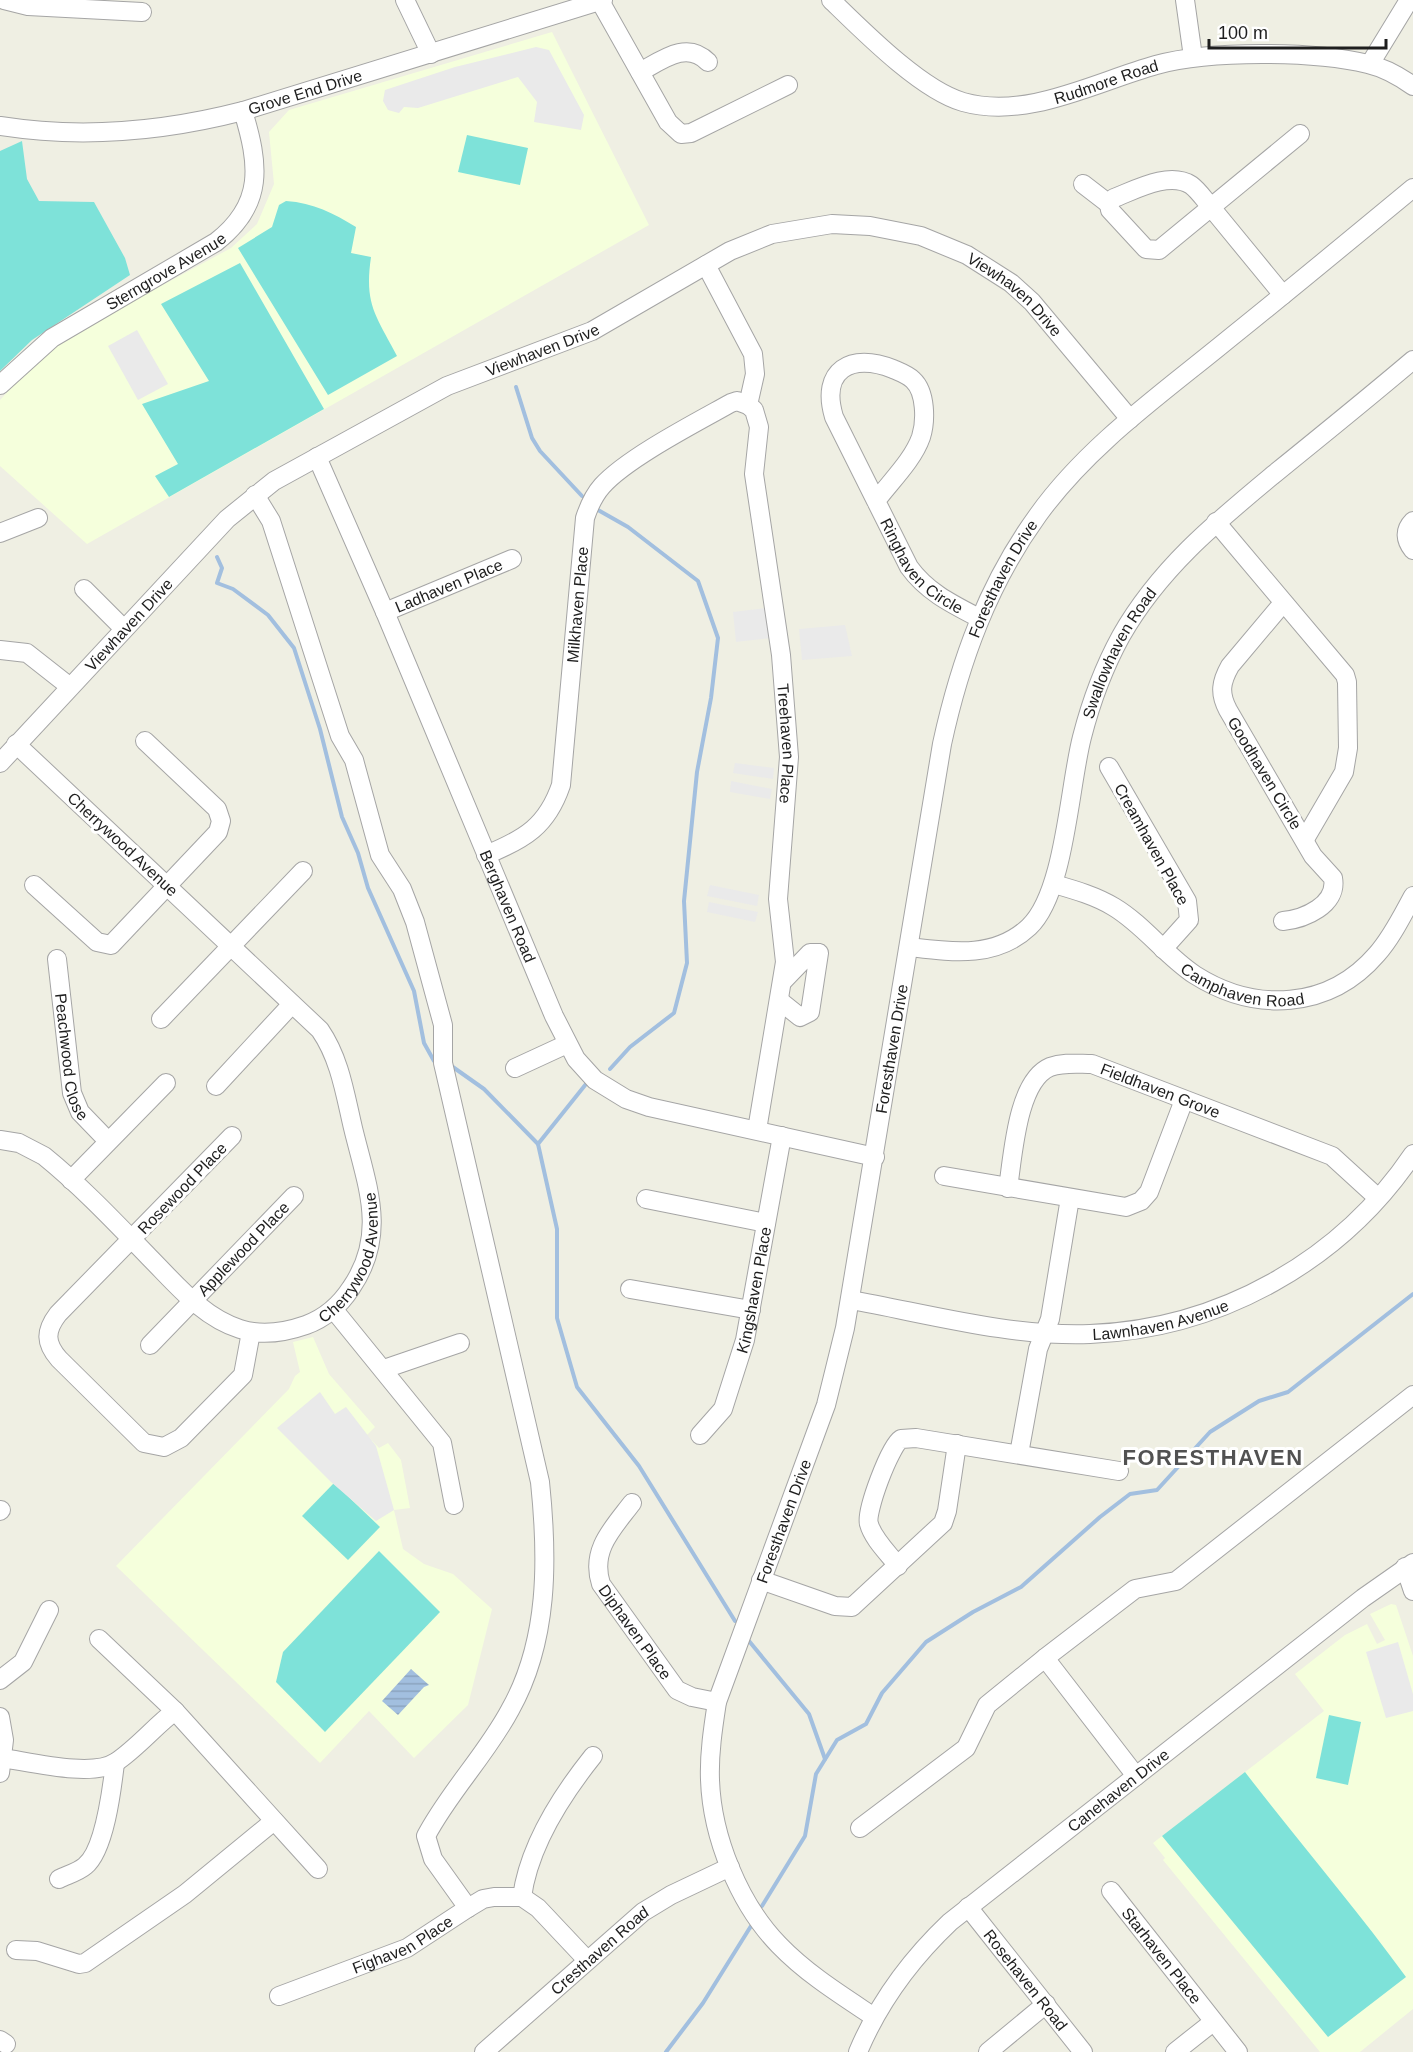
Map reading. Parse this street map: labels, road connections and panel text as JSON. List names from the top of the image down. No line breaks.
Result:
{"streets":{"street":["Rudmore Road","Grove End Drive","Sterngrove Avenue","Viewhaven Drive","Ringhaven Circle","Foresthaven Drive","Ladhaven Place","Milkhaven Place","Swallowhaven Road","Treehaven Place","Goodhaven Circle","Cherrywood Avenue","Creamhaven Place","Berghaven Road","Camphaven Road","Peachwood Close","Fieldhaven Grove","Rosewood Place","Applewood Place","Kingshaven Place","Lawnhaven Avenue","Diphaven Place","Canehaven Drive","Fighaven Place","Cresthaven Road","Starhaven Place","Rosehaven Road"]},"crossings":[["Grove End Drive","Sterngrove Avenue"],["Viewhaven Drive","Foresthaven Drive"],["Viewhaven Drive","Cherrywood Avenue"],["Viewhaven Drive","Berghaven Road"],["Ringhaven Circle","Foresthaven Drive"],["Foresthaven Drive","Swallowhaven Road"],["Foresthaven Drive","Berghaven Road"],["Foresthaven Drive","Lawnhaven Avenue"],["Foresthaven Drive","Diphaven Place"],["Foresthaven Drive","Canehaven Drive"],["Foresthaven Drive","Cresthaven Road"],["Ladhaven Place","Berghaven Road"],["Milkhaven Place","Treehaven Place"],["Milkhaven Place","Berghaven Road"],["Swallowhaven Road","Goodhaven Circle"],["Swallowhaven Road","Camphaven Road"],["Treehaven Place","Berghaven Road"],["Cherrywood Avenue","Rosewood Place"],["Cherrywood Avenue","Applewood Place"],["Creamhaven Place","Camphaven Road"],["Berghaven Road","Kingshaven Place"],["Fieldhaven Grove","Lawnhaven Avenue"],["Canehaven Drive","Rosehaven Road"]],"districts":["FORESTHAVEN"],"scale_bar":"100 m"}
